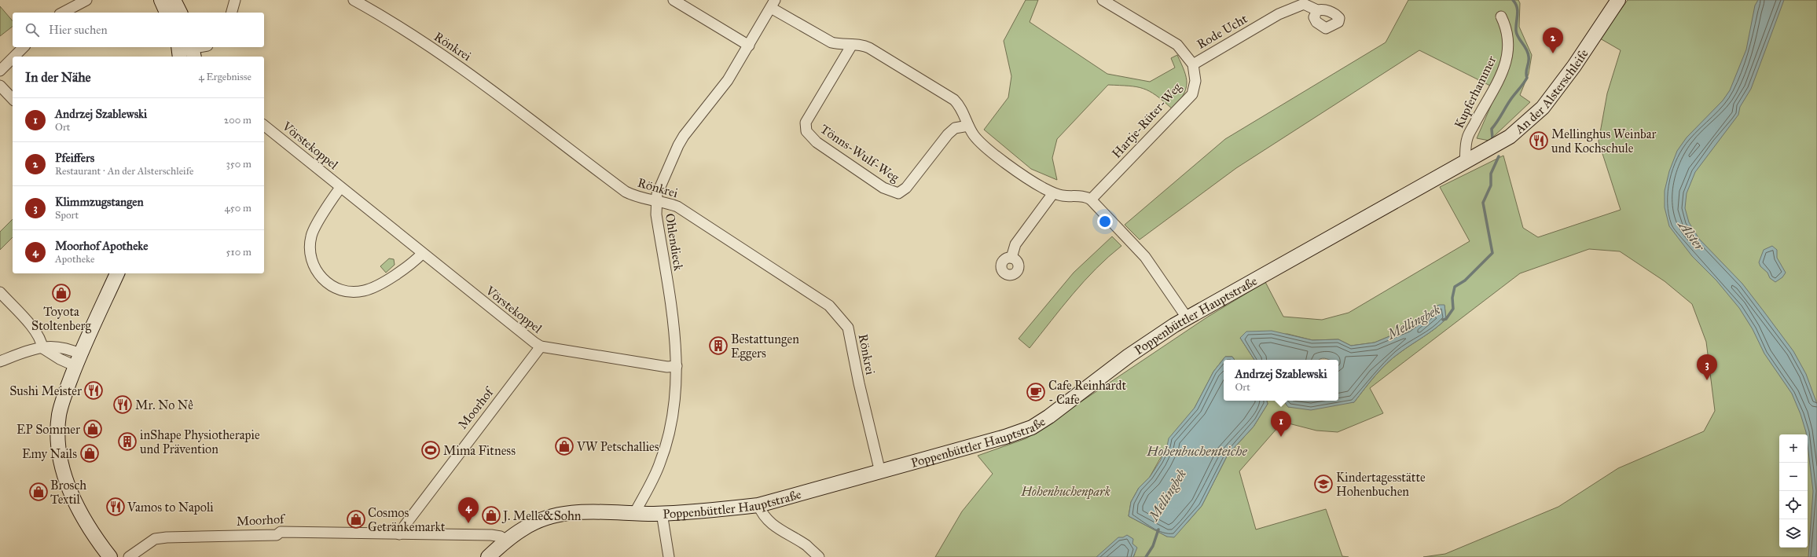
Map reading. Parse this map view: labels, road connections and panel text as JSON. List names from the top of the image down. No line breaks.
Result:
{"streets":{"street":["Rode Ucht","Rönkrei","An der Alsterschleife","Kupferhammer","Hartje-Rüter-Weg","Vörstekoppel","Tönns-Wulf-Weg","Ohlendieck","Poppenbüttler Hauptstraße","Moorhof"]},"crossings":[["Rode Ucht","Hartje-Rüter-Weg"],["Rönkrei","Ohlendieck"],["Rönkrei","Poppenbüttler Hauptstraße"],["An der Alsterschleife","Kupferhammer"],["An der Alsterschleife","Poppenbüttler Hauptstraße"],["Kupferhammer","Poppenbüttler Hauptstraße"],["Vörstekoppel","Ohlendieck"],["Vörstekoppel","Moorhof"],["Ohlendieck","Poppenbüttler Hauptstraße"],["Poppenbüttler Hauptstraße","Moorhof"]],"water":["Alster","Mellingbek","Hohenbuchenteiche"],"parks":["Hohenbuchenpark"],"places":{"restaurant":["Mellinghus Weinbar und Kochschule","Sushi Meister","Mr. No Nê","Vamos to Napoli"],"shop":["Toyota Stoltenberg","EP Sommer","VW Petschallies","Emy Nails","Brosch Textil","J. Melle&Sohn","Cosmos Getränkemarkt"],"building":["Bestattungen Eggers","inShape Physiotherapie und Prävention"],"cafe":["Cafe Reinhardt - Cafe"],"sports":["Mima Fitness"],"school or university":["Kindertagesstätte Hohenbuchen"]},"page":{"search":"Hier suchen","pins":["2","3","1","4"],"heading":["In der Nähe","4 Ergebnisse"],"list":[{"mark":"1","name":"Andrzej Szablewski","note":"Ort","value":"200 m"},{"mark":"2","name":"Pfeiffers","note":"Restaurant · An der Alsterschleife","value":"350 m"},{"mark":"3","name":"Klimmzugstangen","note":"Sport","value":"450 m"},{"mark":"4","name":"Moorhof Apotheke","note":"Apotheke","value":"510 m"}],"popup":["Andrzej Szablewski","Ort"],"map_buttons":["+","−"]}}
